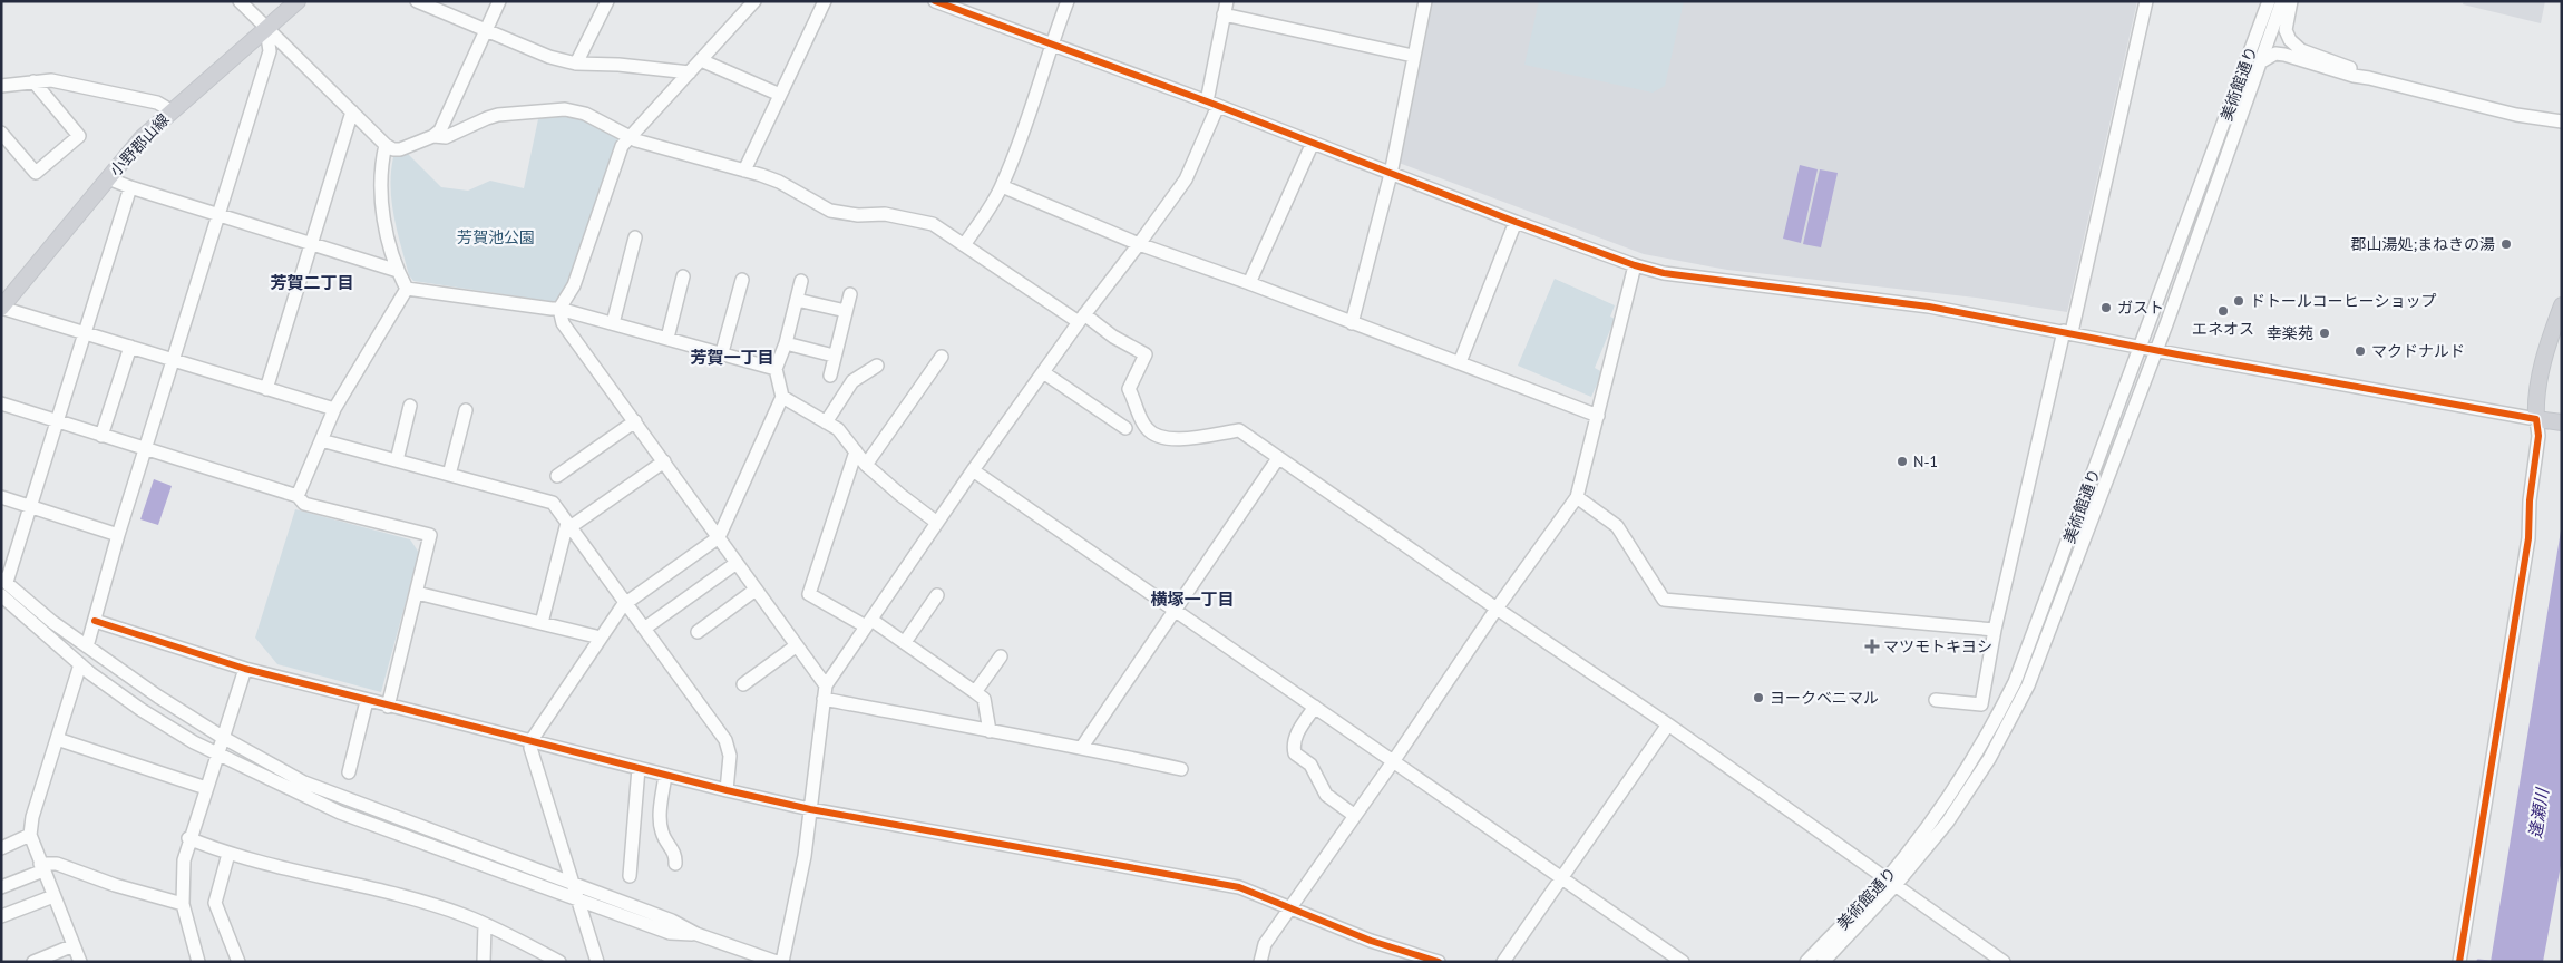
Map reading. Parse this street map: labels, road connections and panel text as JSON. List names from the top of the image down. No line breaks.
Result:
{"streets":{"main road":["小野郡山線"],"street":["美術館通り"]},"districts":["芳賀二丁目","芳賀一丁目","横塚一丁目"],"water":["逢瀬川"],"parks":["芳賀池公園"],"places":{"other":["郡山湯処;まねきの湯","ドトールコーヒーショップ","ガスト","エネオス","幸楽苑","マクドナルド","N-1","ヨークベニマル"],"health":["マツモトキヨシ"]}}
